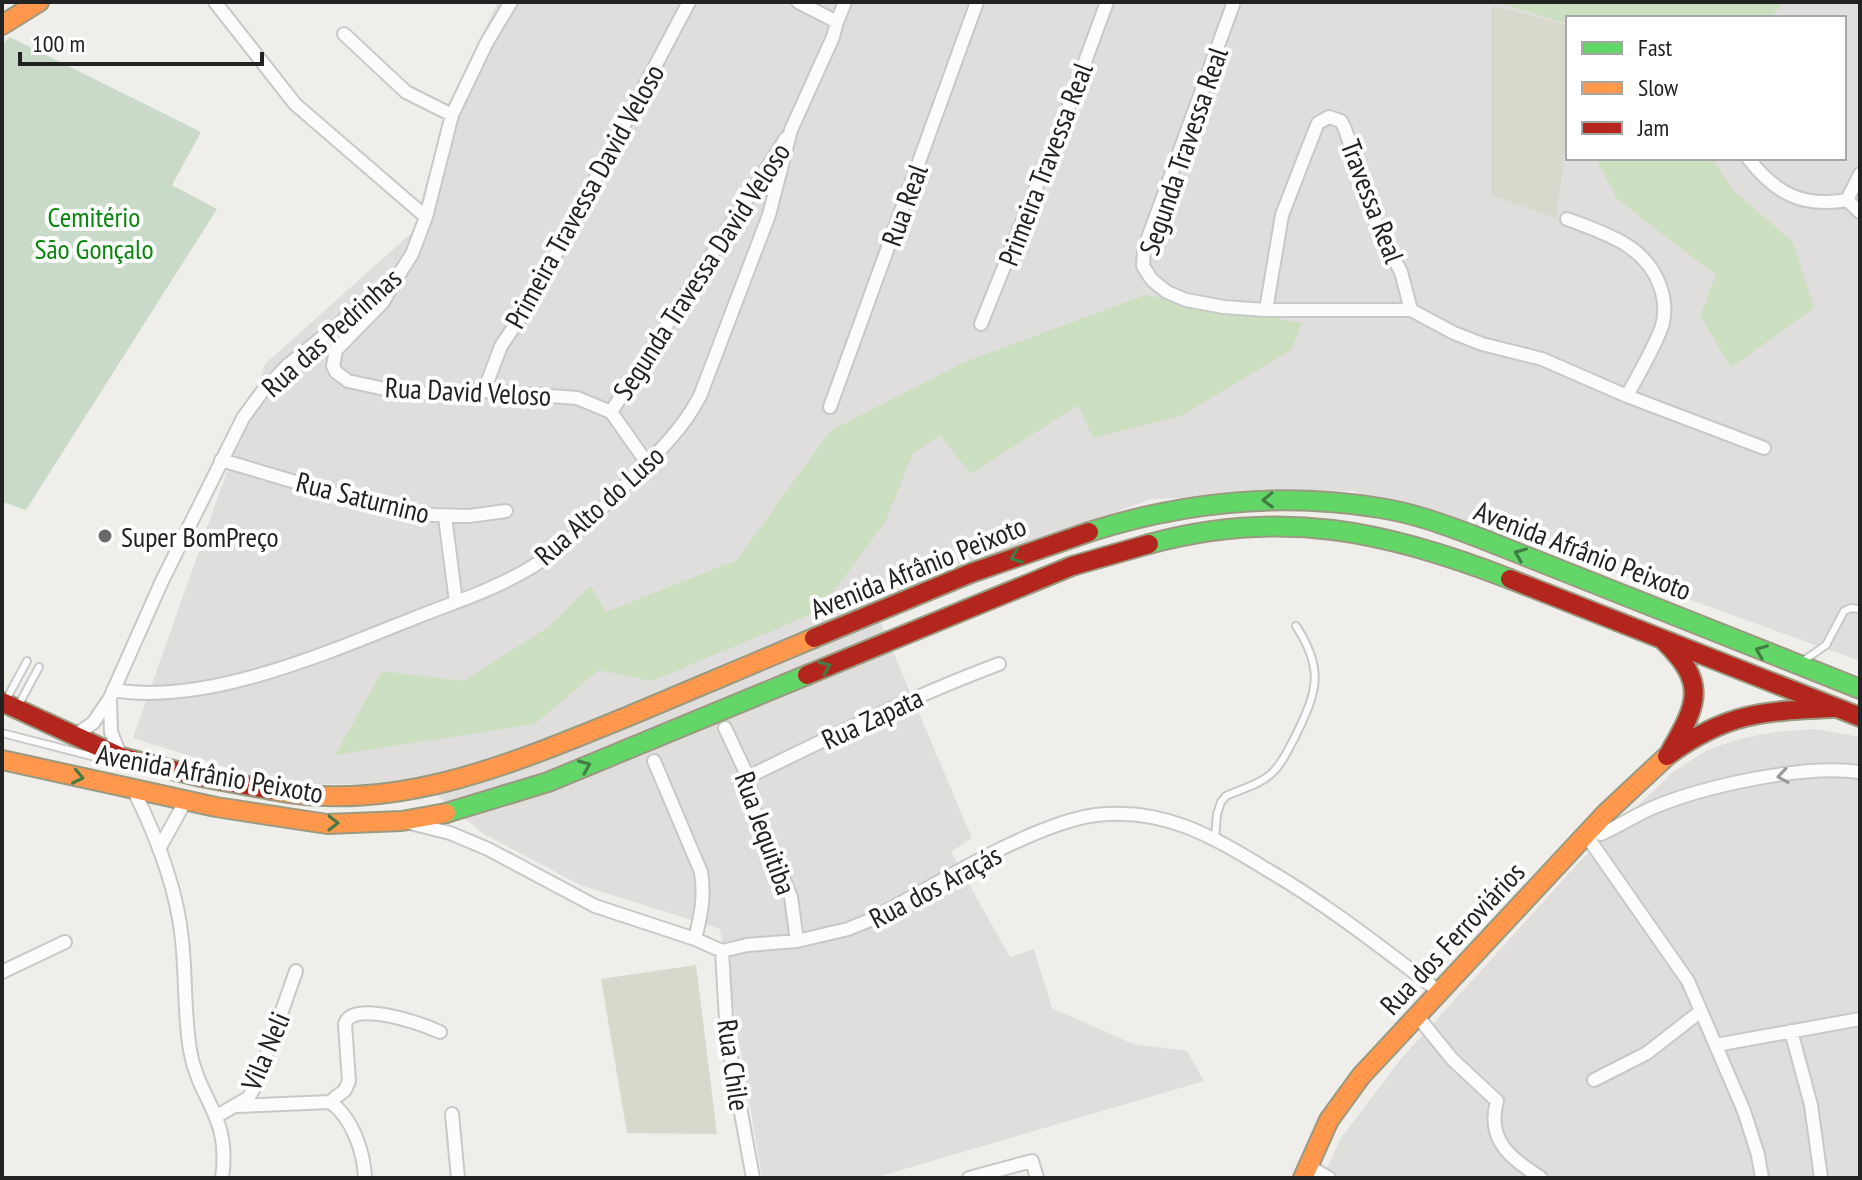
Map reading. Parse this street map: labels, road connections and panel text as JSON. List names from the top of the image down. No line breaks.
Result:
{"streets":{"main road":["Avenida Afrânio Peixoto","Rua dos Ferroviários"],"street":["Segunda Travessa Real","Primeira Travessa Real","Primeira Travessa David Veloso","Travessa Real","Rua Real","Segunda Travessa David Veloso","Rua das Pedrinhas","Rua David Veloso","Rua Saturnino","Rua Alto do Luso","Rua Zapata","Rua Jequitiba","Rua dos Araçás","Vila Neli","Rua Chile"]},"crossings":[["Segunda Travessa Real","Travessa Real"],["Primeira Travessa David Veloso","Rua David Veloso"],["Segunda Travessa David Veloso","Rua David Veloso"],["Segunda Travessa David Veloso","Rua Alto do Luso"],["Rua das Pedrinhas","Rua David Veloso"],["Rua das Pedrinhas","Rua Saturnino"],["Rua das Pedrinhas","Rua Alto do Luso"],["Rua das Pedrinhas","Avenida Afrânio Peixoto"],["Avenida Afrânio Peixoto","Rua dos Ferroviários"],["Rua Zapata","Rua Jequitiba"],["Rua Jequitiba","Rua dos Araçás"],["Rua dos Araçás","Rua dos Ferroviários"],["Rua dos Araçás","Rua Chile"]],"parks":["Cemitério São Gonçalo"],"places":["Super BomPreço"],"legend":["Fast","Slow","Jam"],"scale_bar":"100 m"}
